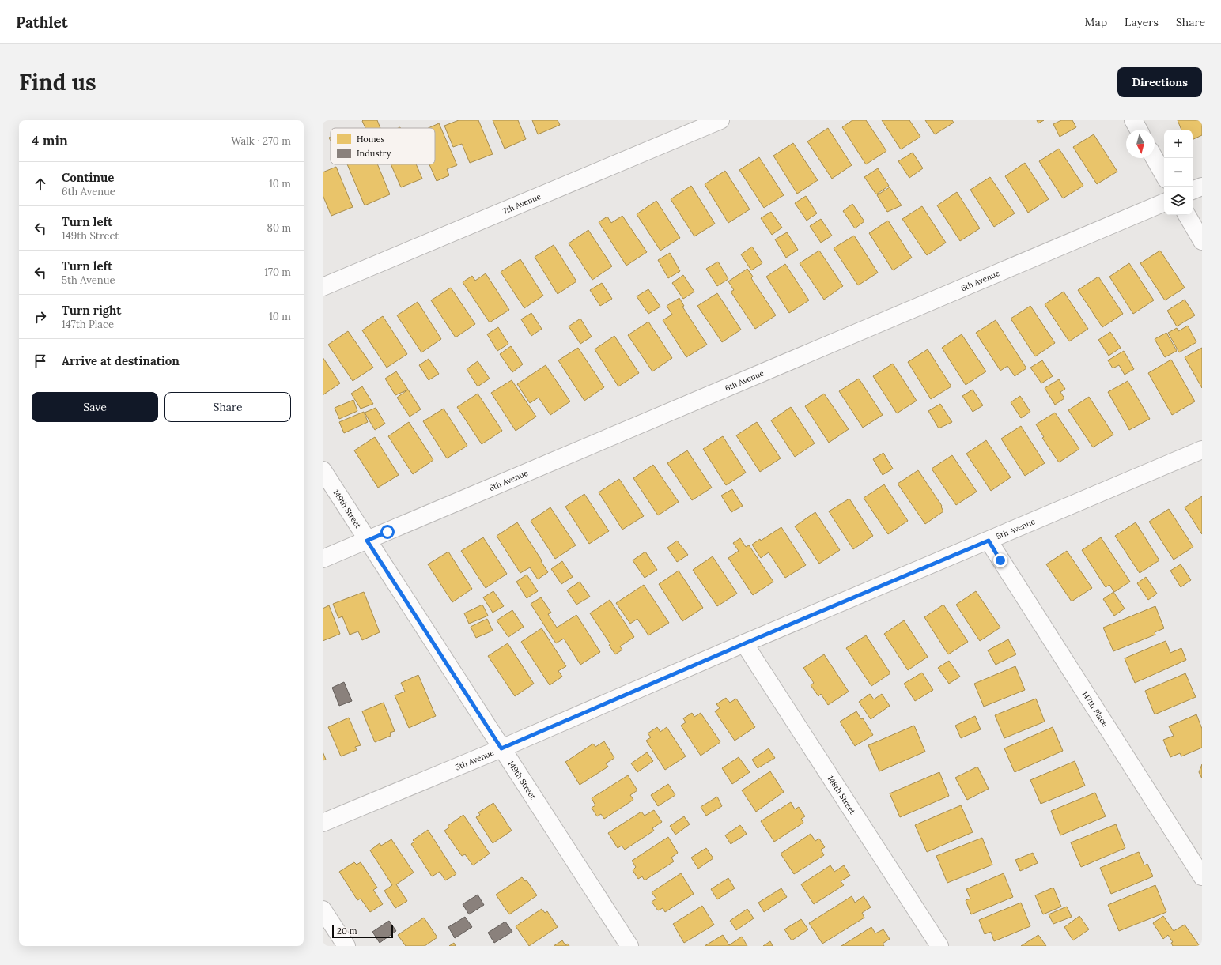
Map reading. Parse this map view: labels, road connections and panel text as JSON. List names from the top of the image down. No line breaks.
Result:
{"streets":{"street":["7th Avenue","6th Avenue","149th Street","5th Avenue","147th Place","148th Street"]},"crossings":[["6th Avenue","149th Street"],["149th Street","5th Avenue"],["5th Avenue","147th Place"],["5th Avenue","148th Street"]],"legend":["Homes","Industry"],"scale_bar":"20 m","north":"bottom","page":{"header":"Pathlet","nav":["Map","Layers","Share"],"buttons":["Directions",["Save","Share"]],"title":"Find us","heading":["4 min","Walk · 270 m"],"map_buttons":["+","−"],"list":[["Continue","6th Avenue","10 m"],["Turn left","149th Street","80 m"],["Turn left","5th Avenue","170 m"],["Turn right","147th Place","10 m"],"Arrive at destination"],"scale":"20 m"}}
